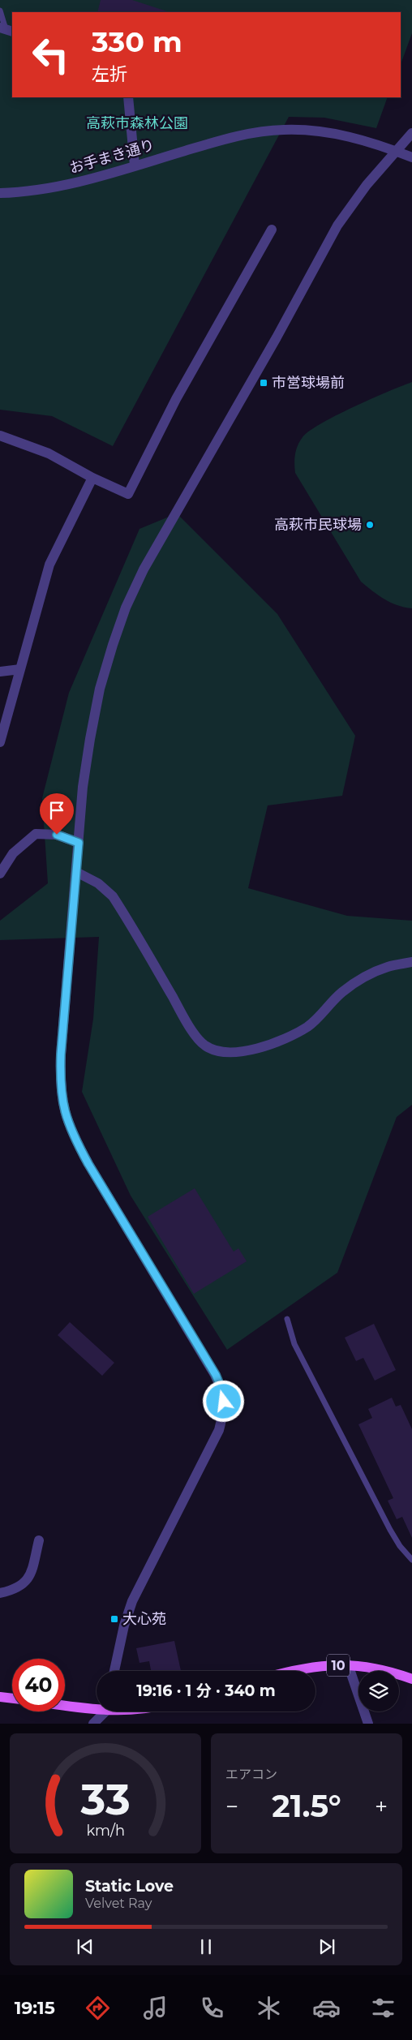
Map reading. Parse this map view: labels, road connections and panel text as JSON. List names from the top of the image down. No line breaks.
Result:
{"streets":{"main road":["10"],"street":["お手まき通り"]},"parks":["高萩市森林公園"],"places":{"transit":["市営球場前","大心苑"],"other":["高萩市民球場"]},"page":{"turn":["330 m","左折"],"limit":"40","trip":"19:16 · 1 分 · 340 m","tile":"エアコン","heat":["−","21.5°","+"],"song":["Static Love","Velvet Ray"],"tabs":"19:15","gauge":["33","km/h"]}}
